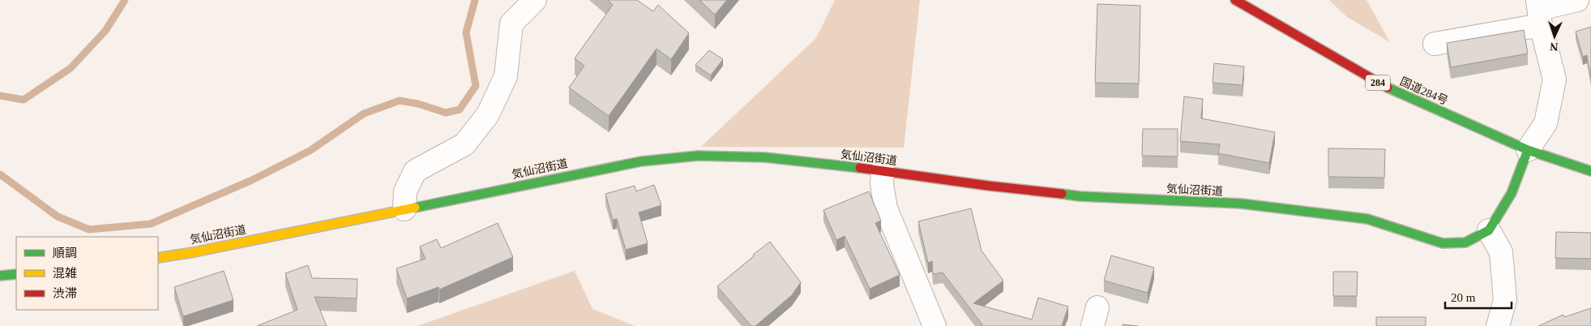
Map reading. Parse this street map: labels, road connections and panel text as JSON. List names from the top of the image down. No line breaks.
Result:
{"streets":{"main road":["284","国道284号","気仙沼街道"]},"legend":["順調","混雑","渋滞"],"scale_bar":"20 m","north":"bottom"}
